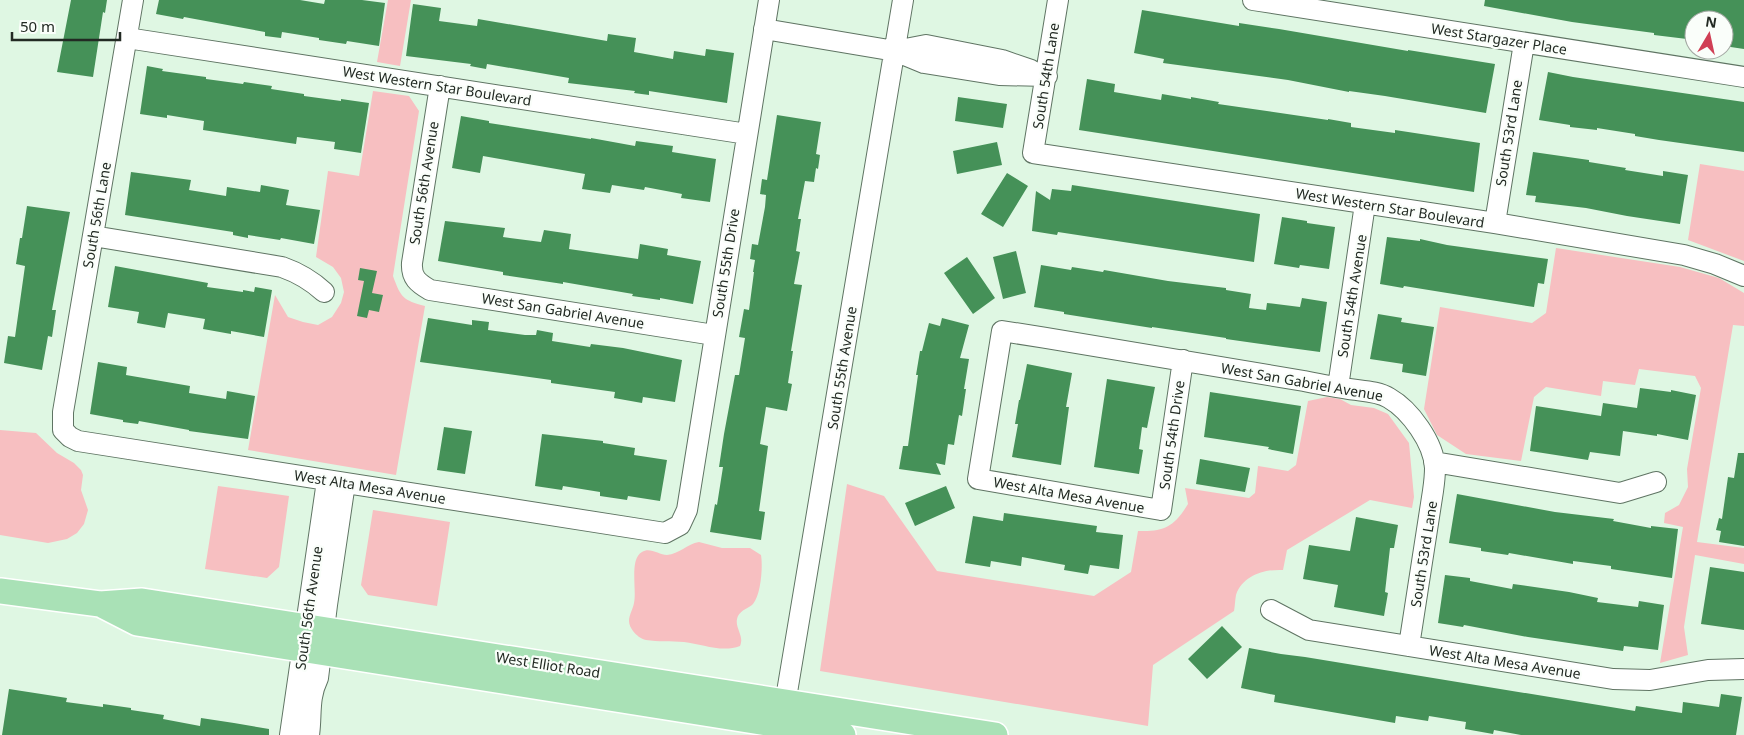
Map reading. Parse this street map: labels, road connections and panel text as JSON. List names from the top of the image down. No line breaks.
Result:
{"streets":{"main road":["West Elliot Road"],"street":["West Stargazer Place","South 54th Lane","West Western Star Boulevard","South 53rd Lane","South 56th Avenue","South 56th Lane","South 55th Drive","South 54th Avenue","West San Gabriel Avenue","South 55th Avenue","South 54th Drive","West Alta Mesa Avenue"]},"crossings":[["West Stargazer Place","South 53rd Lane"],["South 54th Lane","West Western Star Boulevard"],["West Western Star Boulevard","South 53rd Lane"],["West Western Star Boulevard","South 56th Avenue"],["West Western Star Boulevard","South 56th Lane"],["West Western Star Boulevard","South 55th Drive"],["West Western Star Boulevard","South 54th Avenue"],["South 53rd Lane","West San Gabriel Avenue"],["South 53rd Lane","West Alta Mesa Avenue"],["South 56th Avenue","West San Gabriel Avenue"],["South 56th Avenue","West Alta Mesa Avenue"],["South 56th Avenue","West Elliot Road"],["South 56th Lane","West Alta Mesa Avenue"],["South 55th Drive","West San Gabriel Avenue"],["South 55th Drive","West Alta Mesa Avenue"],["South 54th Avenue","West San Gabriel Avenue"],["West San Gabriel Avenue","South 54th Drive"],["West San Gabriel Avenue","West Alta Mesa Avenue"],["South 55th Avenue","West Elliot Road"],["South 54th Drive","West Alta Mesa Avenue"]],"scale_bar":"50 m","north":"top"}
